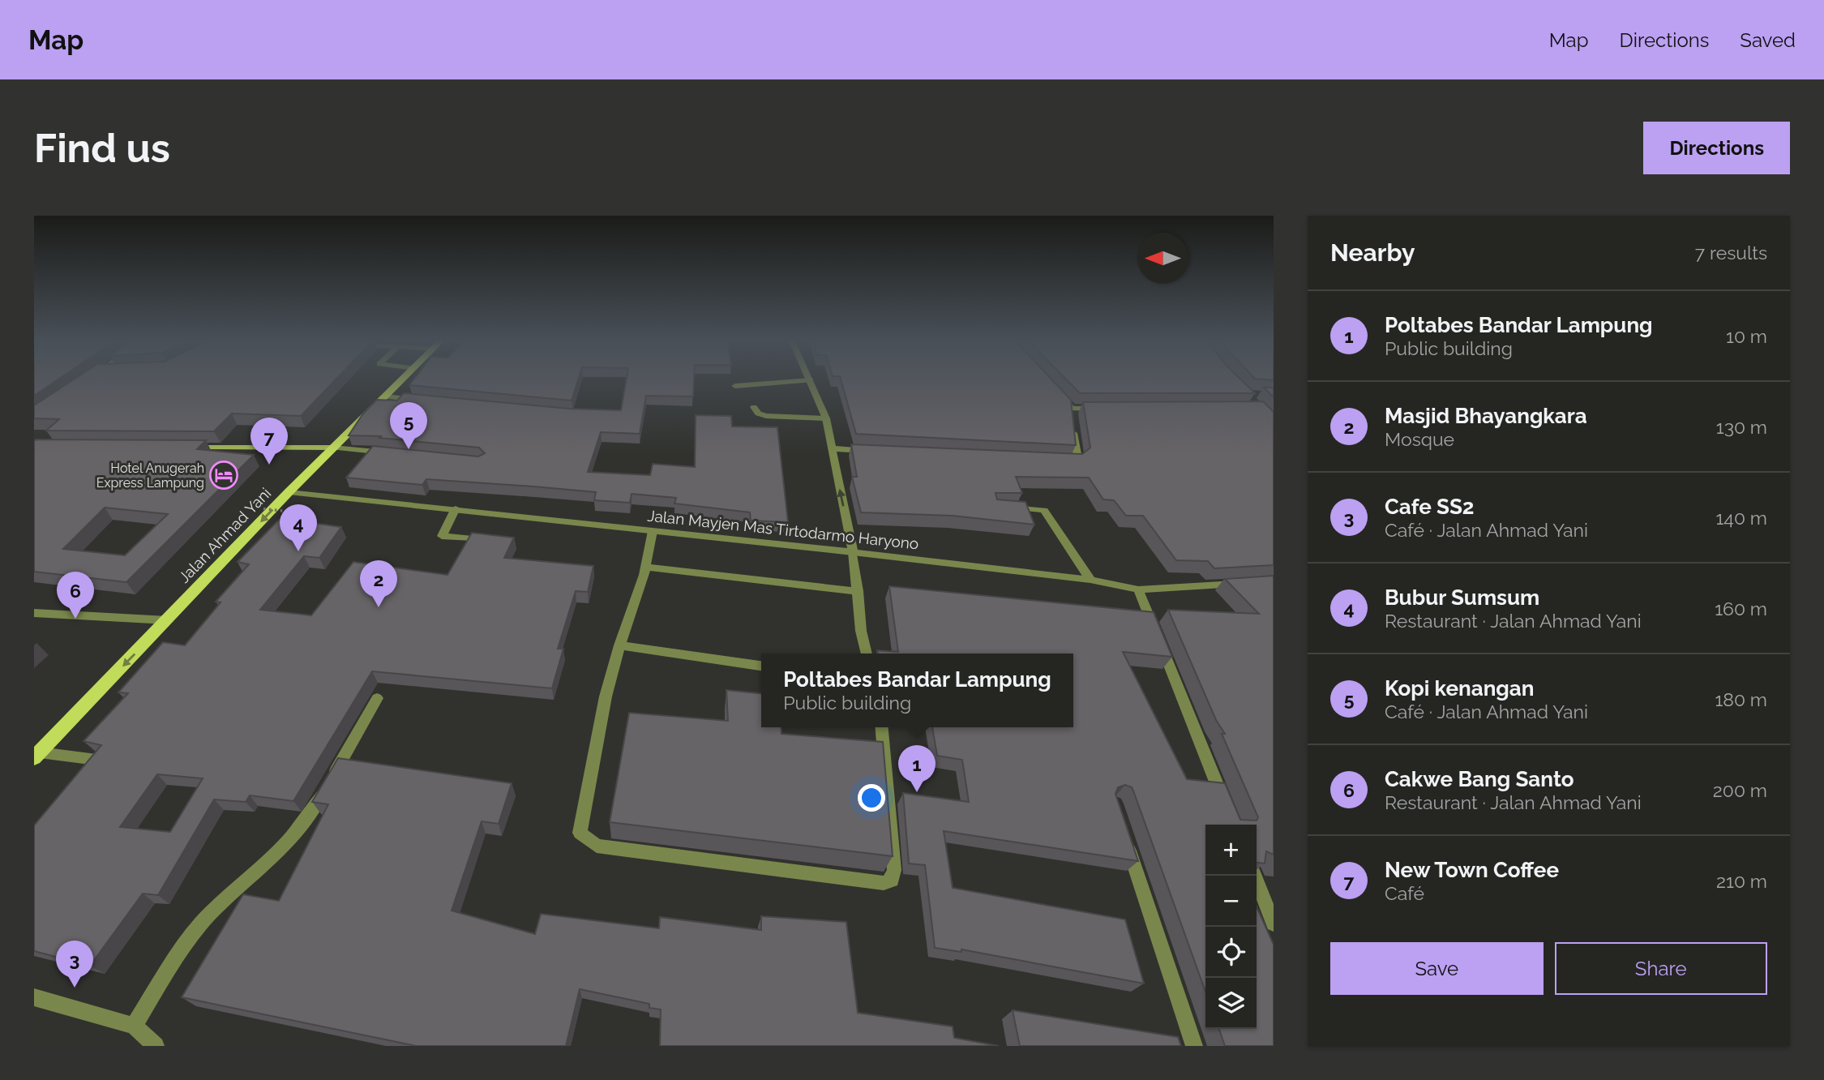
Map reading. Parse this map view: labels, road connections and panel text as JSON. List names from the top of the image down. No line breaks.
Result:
{"streets":{"main road":["Jalan Ahmad Yani"],"street":["Jalan Mayjen Mas Tirtodarmo Haryono"]},"crossings":[["Jalan Mayjen Mas Tirtodarmo Haryono","Jalan Ahmad Yani"]],"one_way":["Jalan Ahmad Yani"],"places":{"hotel":["Hotel Anugerah Express Lampung"]},"north":"left","page":{"header":"Map","nav":["Map","Directions","Saved"],"buttons":["Directions",["Save","Share"]],"title":"Find us","heading":["Nearby","7 results"],"list":[{"mark":"1","name":"Poltabes Bandar Lampung","note":"Public building","value":"10 m"},{"mark":"2","name":"Masjid Bhayangkara","note":"Mosque","value":"130 m"},{"mark":"3","name":"Cafe SS2","note":"Café · Jalan Ahmad Yani","value":"140 m"},{"mark":"4","name":"Bubur Sumsum","note":"Restaurant · Jalan Ahmad Yani","value":"160 m"},{"mark":"5","name":"Kopi kenangan","note":"Café · Jalan Ahmad Yani","value":"180 m"},{"mark":"6","name":"Cakwe Bang Santo","note":"Restaurant · Jalan Ahmad Yani","value":"200 m"},{"mark":"7","name":"New Town Coffee","note":"Café","value":"210 m"}],"pins":["5","7","4","2","6","1","3"],"popup":["Poltabes Bandar Lampung","Public building"],"map_buttons":["+","−"]}}
